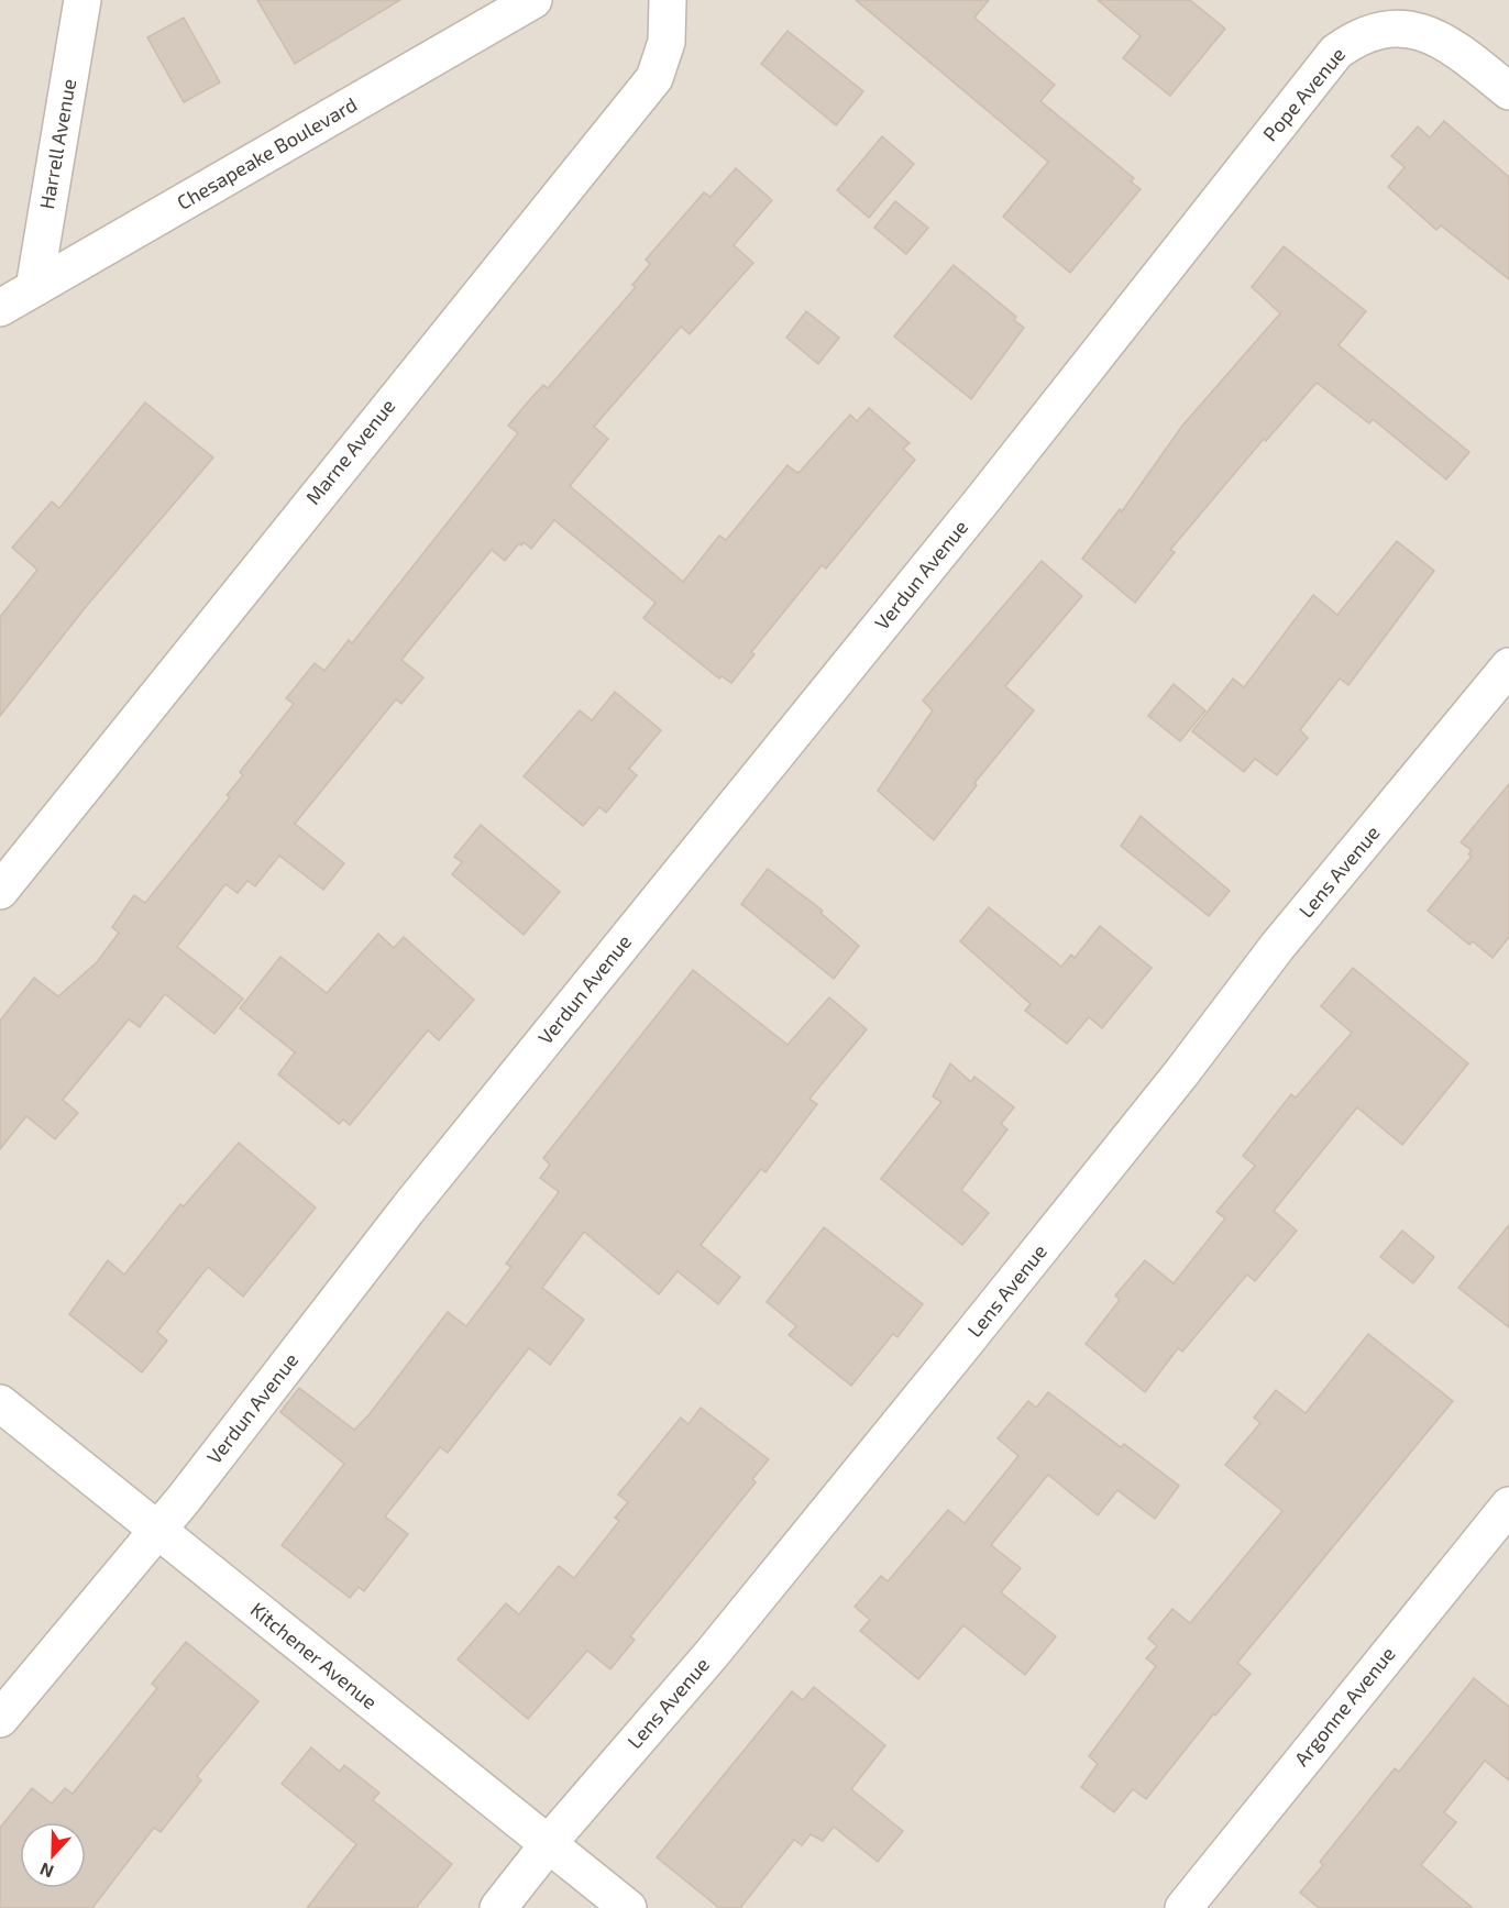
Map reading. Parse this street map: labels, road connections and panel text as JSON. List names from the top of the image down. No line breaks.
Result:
{"streets":{"street":["Pope Avenue","Harrell Avenue","Chesapeake Boulevard","Marne Avenue","Verdun Avenue","Lens Avenue","Kitchener Avenue","Argonne Avenue"]},"crossings":[["Pope Avenue","Verdun Avenue"],["Harrell Avenue","Chesapeake Boulevard"],["Verdun Avenue","Kitchener Avenue"],["Lens Avenue","Kitchener Avenue"]],"north":"bottom"}
